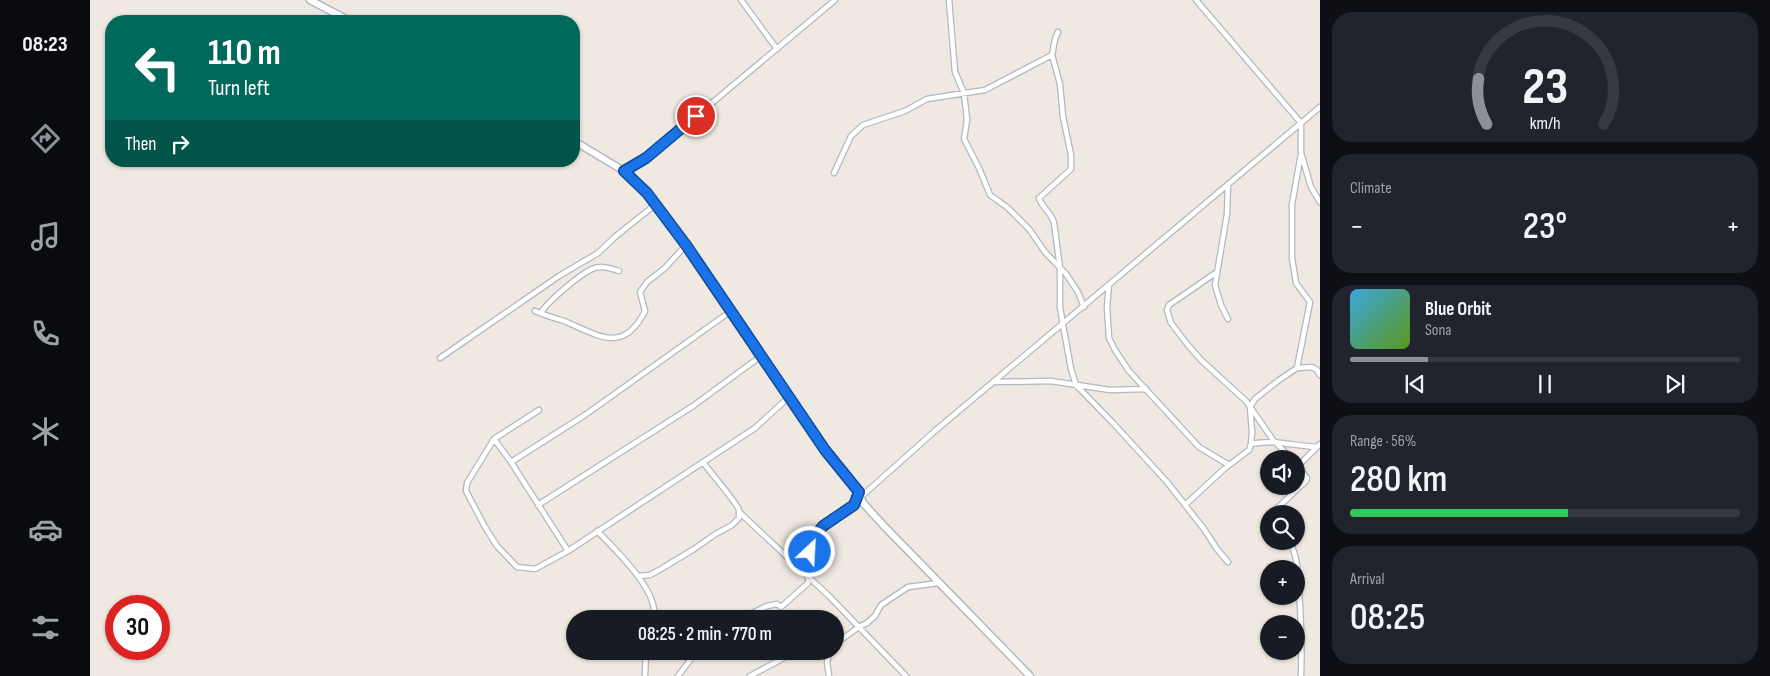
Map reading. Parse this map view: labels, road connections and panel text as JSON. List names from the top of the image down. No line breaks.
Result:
{"page":{"tabs":"08:23","turn":["110 m","Turn left"],"then":"Then","tile":["Climate",["Range · 56%","280 km"],["Arrival","08:25"]],"heat":["−","23°","+"],"song":["Blue Orbit","Sona"],"map_buttons":["+","−"],"limit":"30","trip":"08:25 · 2 min · 770 m","gauge":["23","km/h"]}}
